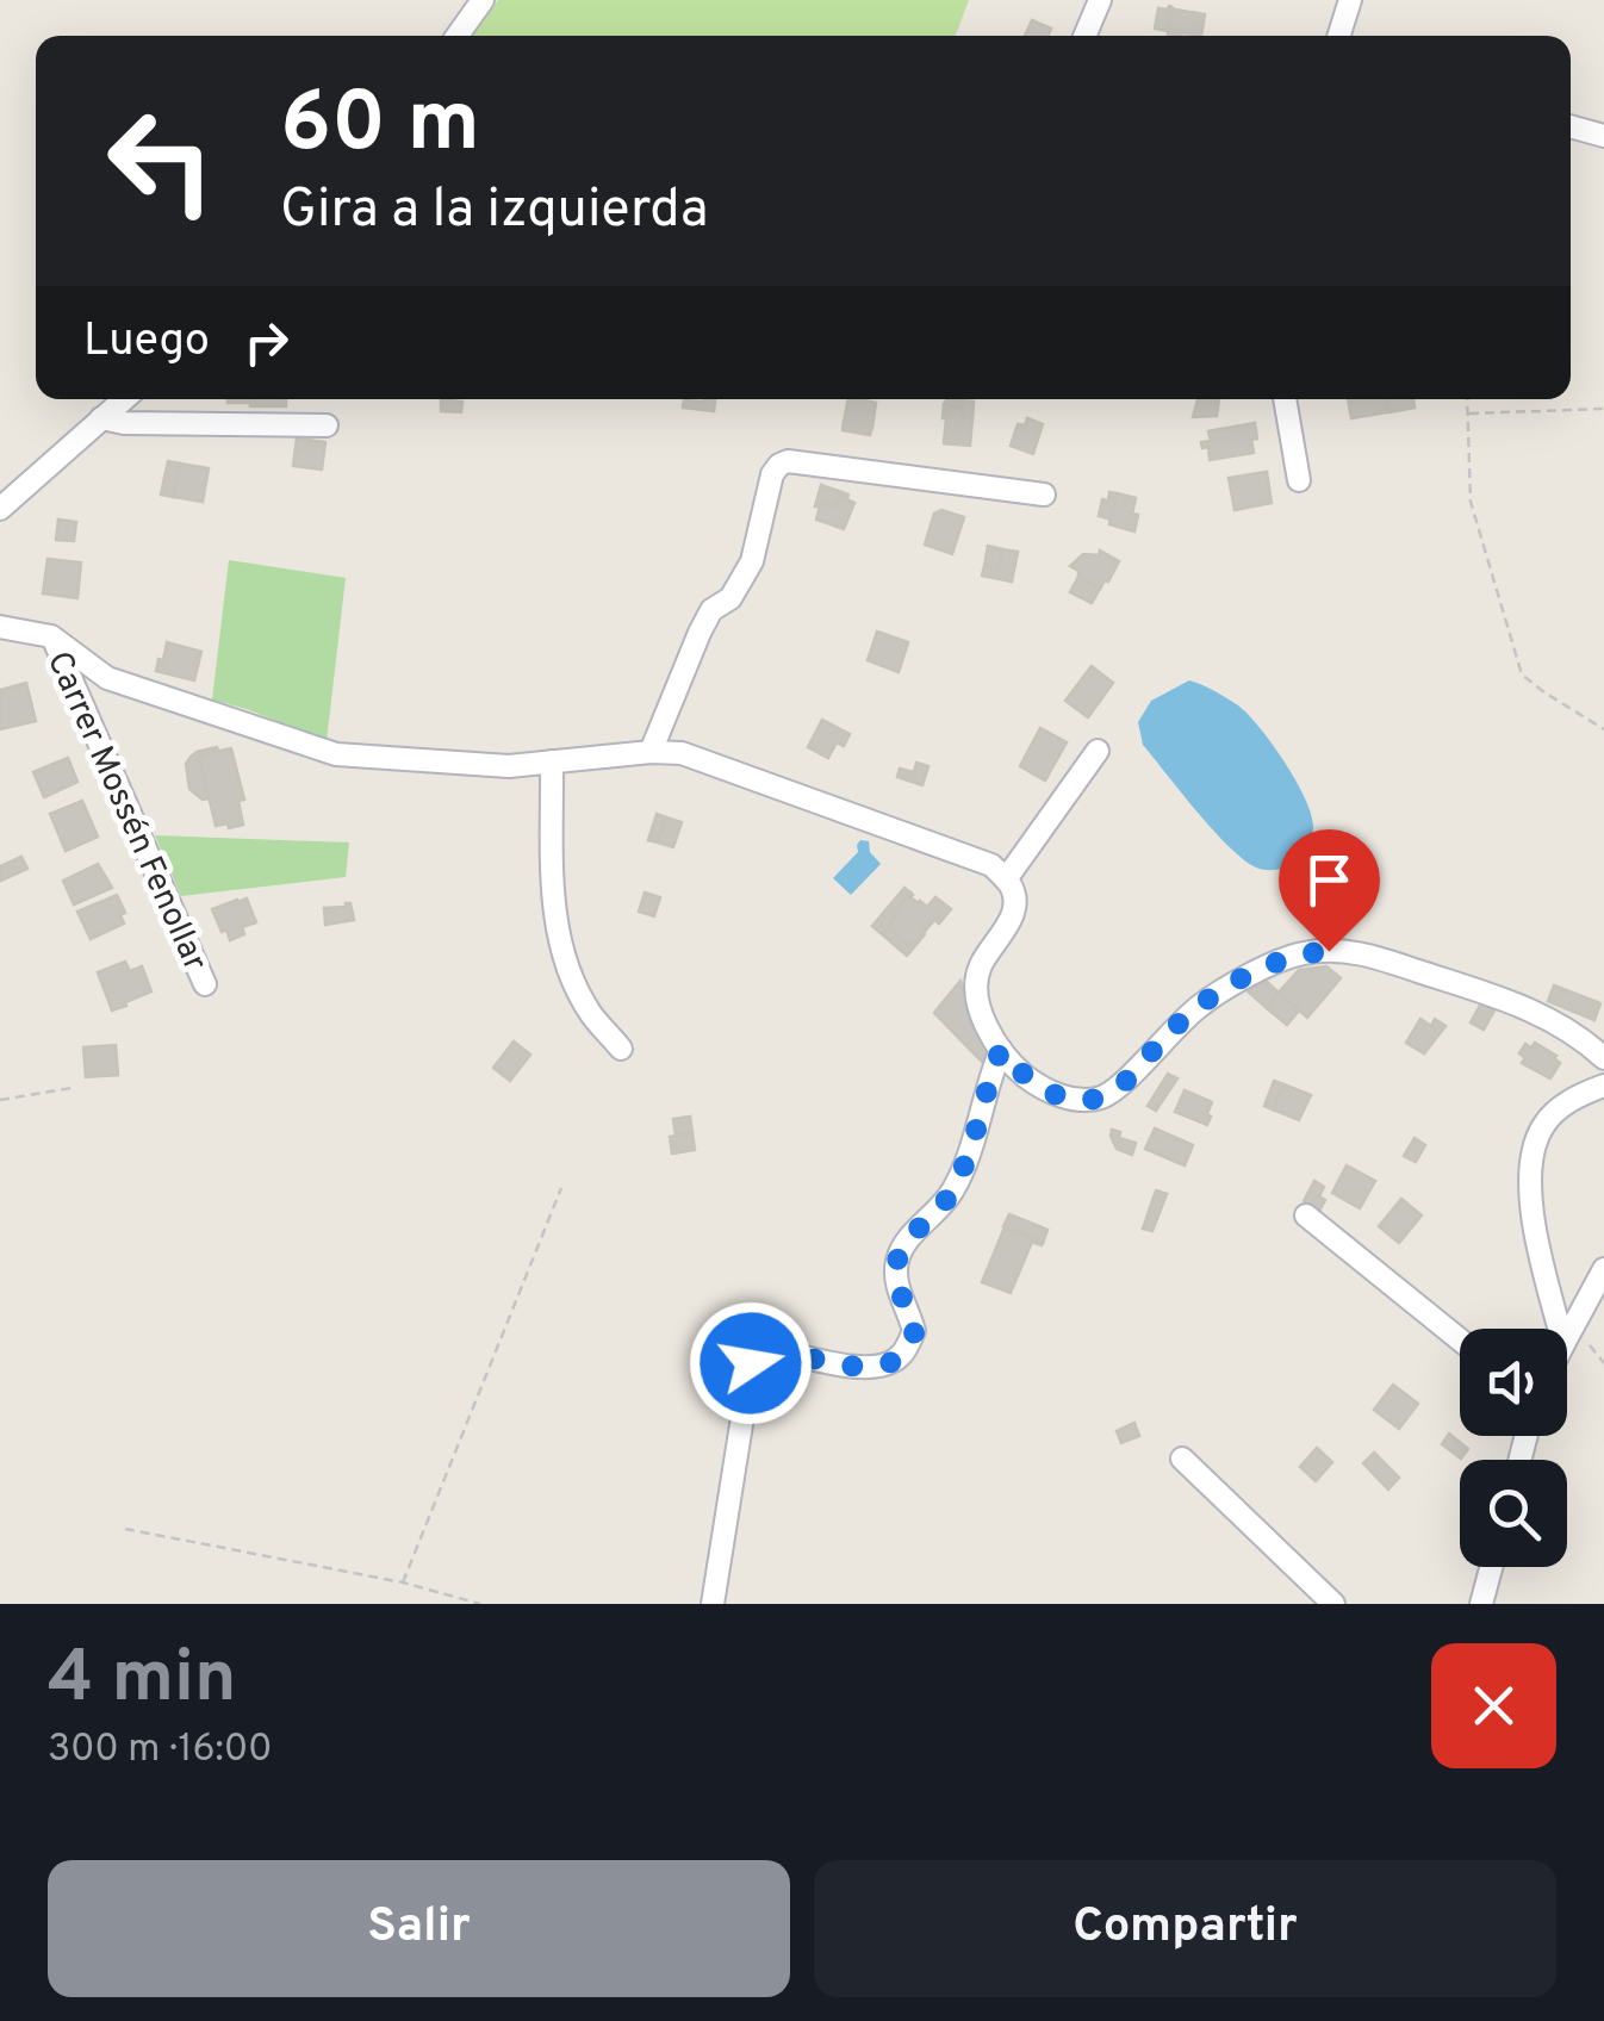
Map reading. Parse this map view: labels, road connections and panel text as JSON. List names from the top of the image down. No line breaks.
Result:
{"streets":{"street":["Carrer Mossén Fenollar"]},"page":{"turn":["60 m","Gira a la izquierda"],"then":"Luego","heading":["4 min","300 m · 16:00"],"buttons":["Salir","Compartir"]}}
